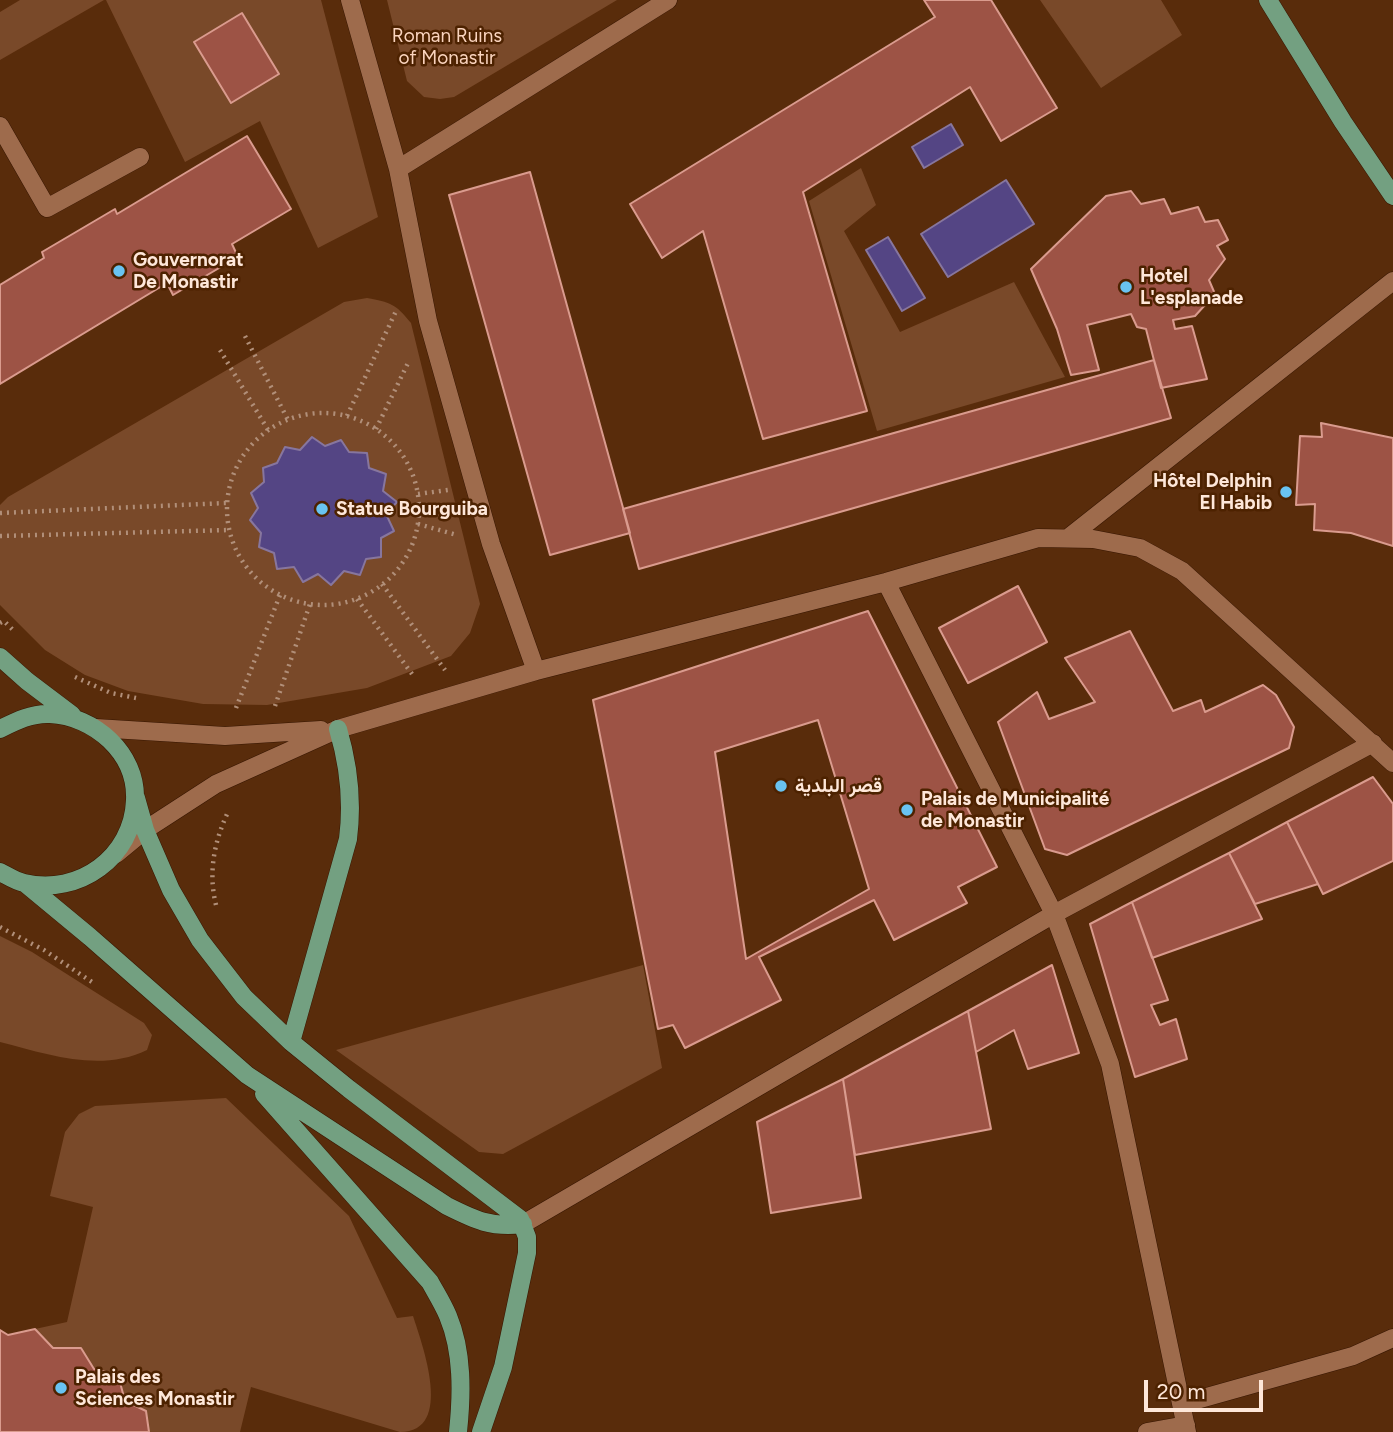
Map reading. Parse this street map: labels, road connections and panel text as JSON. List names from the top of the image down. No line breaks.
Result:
{"parks":["Roman Ruins of Monastir"],"places":["Gouvernorat De Monastir","Hotel L'esplanade","Hôtel Delphin El Habib","Statue Bourguiba","قصر البلدية","Palais de Municipalité de Monastir","Palais des Sciences Monastir"],"scale_bar":"20 m"}
